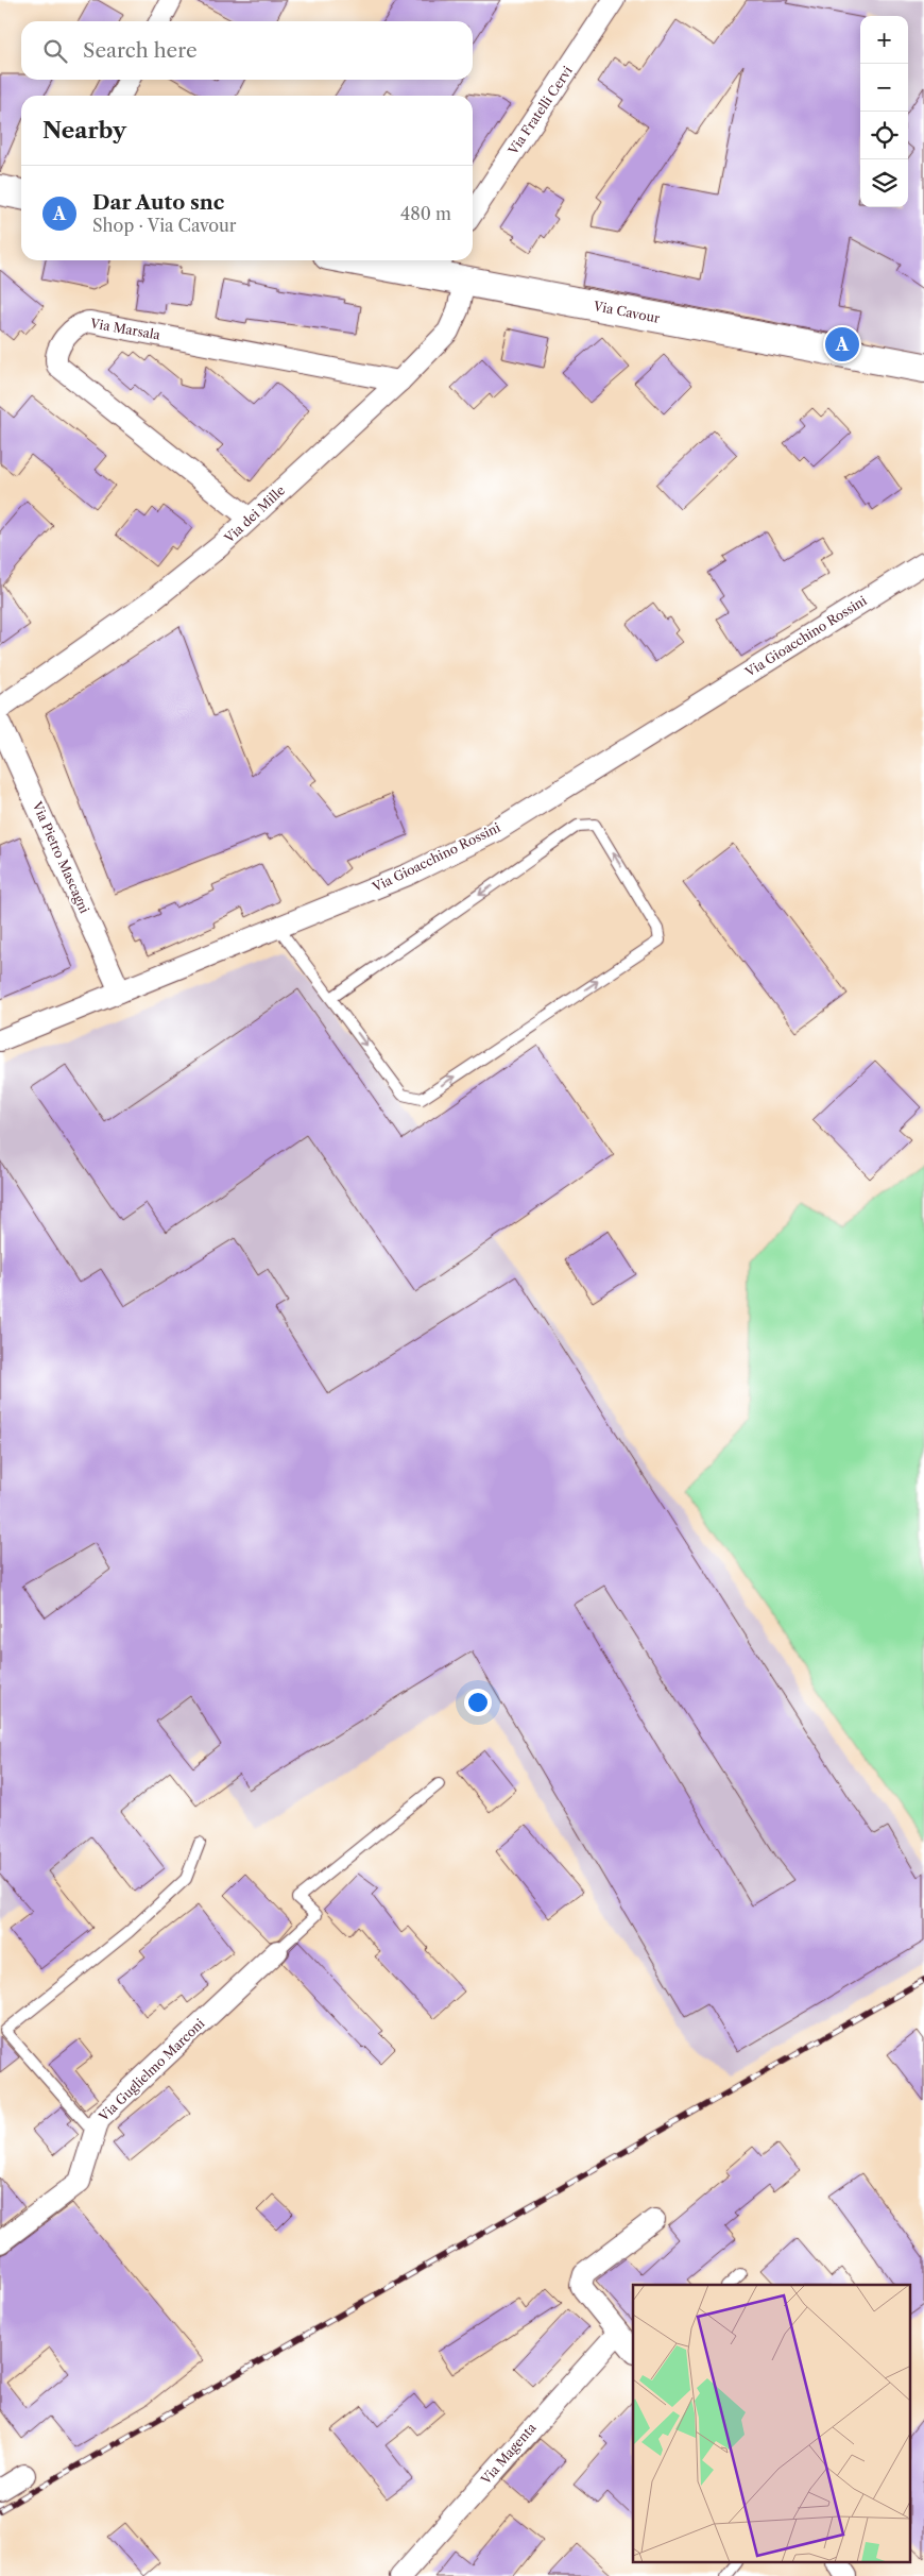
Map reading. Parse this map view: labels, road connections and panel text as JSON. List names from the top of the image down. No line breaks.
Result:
{"streets":{"street":["Via Fratelli Cervi","Via Cavour","Via Marsala","Via dei Mille","Via Gioacchino Rossini","Via Pietro Mascagni","Via Guglielmo Marconi","Via Magenta"]},"crossings":[["Via Cavour","Via dei Mille"],["Via Marsala","Via dei Mille"],["Via Gioacchino Rossini","Via Pietro Mascagni"]],"page":{"map_buttons":["+","−"],"search":"Search here","heading":"Nearby","list":[{"mark":"A","name":"Dar Auto snc","note":"Shop · Via Cavour","value":"480 m"}],"pins":"A"}}
